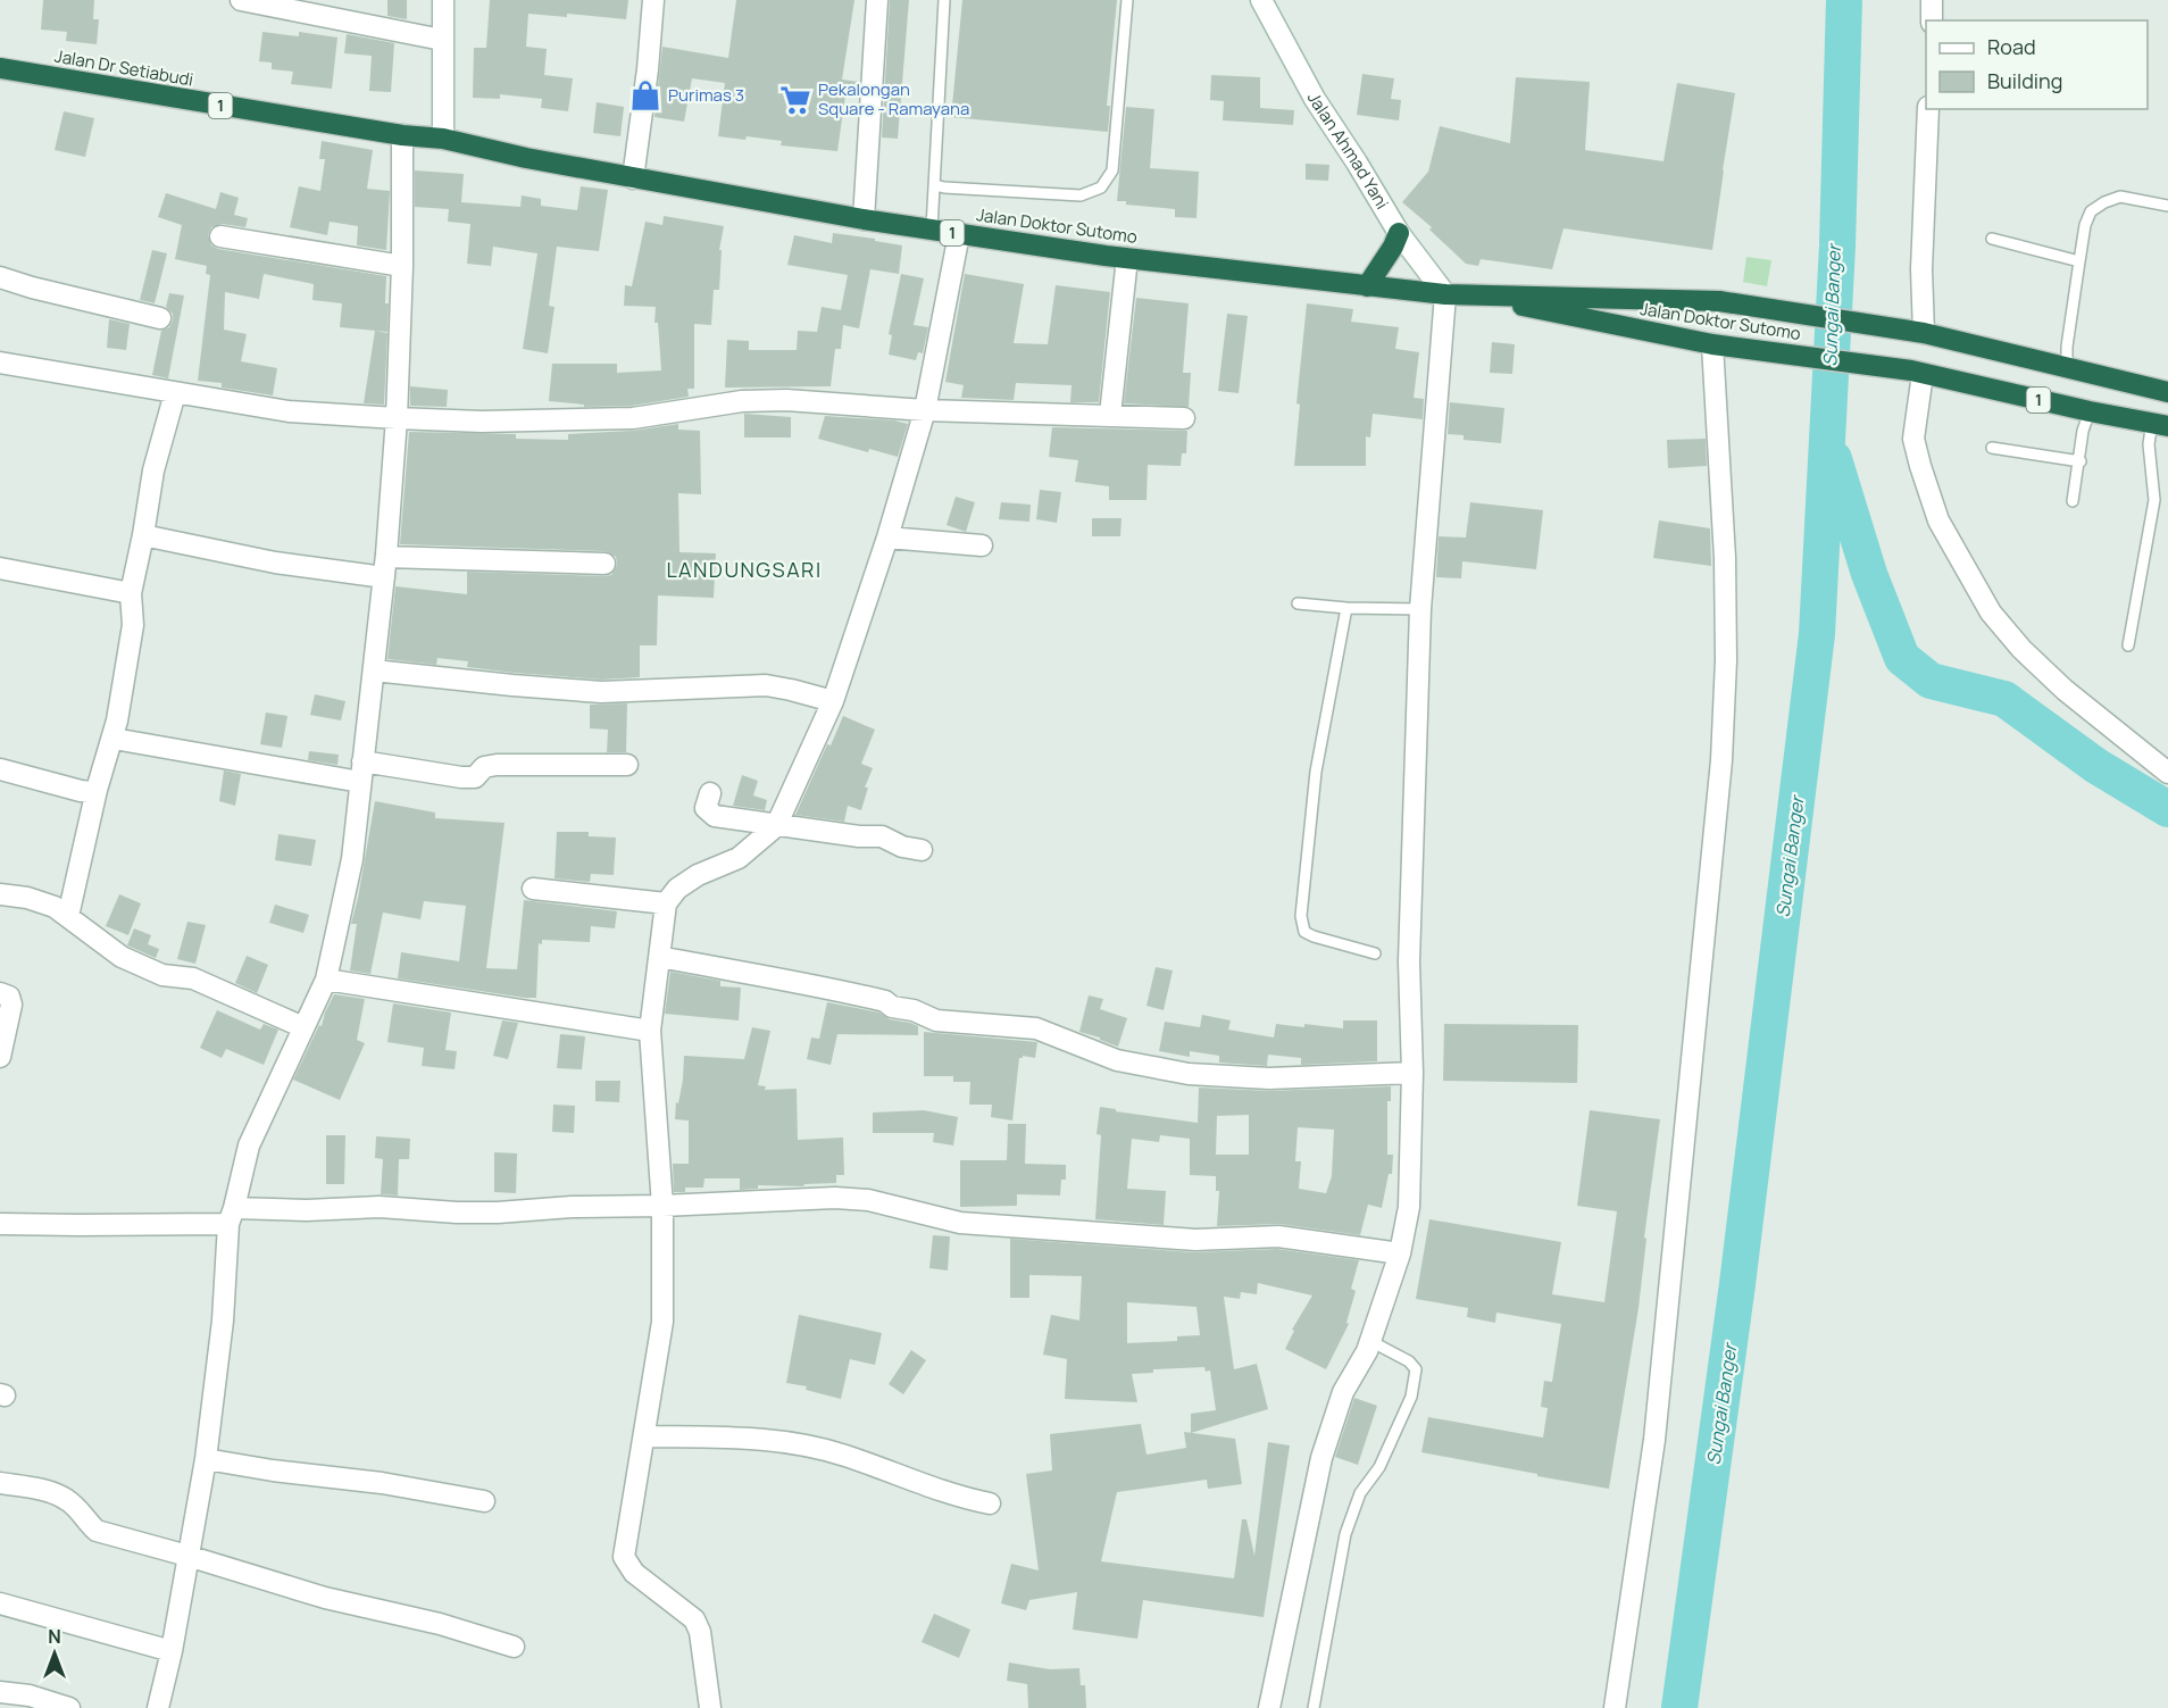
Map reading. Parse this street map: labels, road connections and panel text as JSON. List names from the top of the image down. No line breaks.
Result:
{"streets":{"highway":["Jalan Dr Setiabudi","1","Jalan Doktor Sutomo"],"street":["Jalan Ahmad Yani"]},"crossings":[["Jalan Dr Setiabudi","Jalan Doktor Sutomo"],["Jalan Ahmad Yani","Jalan Doktor Sutomo"]],"districts":["LANDUNGSARI"],"water":["Sungai Banger"],"places":{"shop":["Purimas 3"],"supermarket":["Pekalongan Square - Ramayana"]},"legend":["Road","Building"],"north":"top"}
